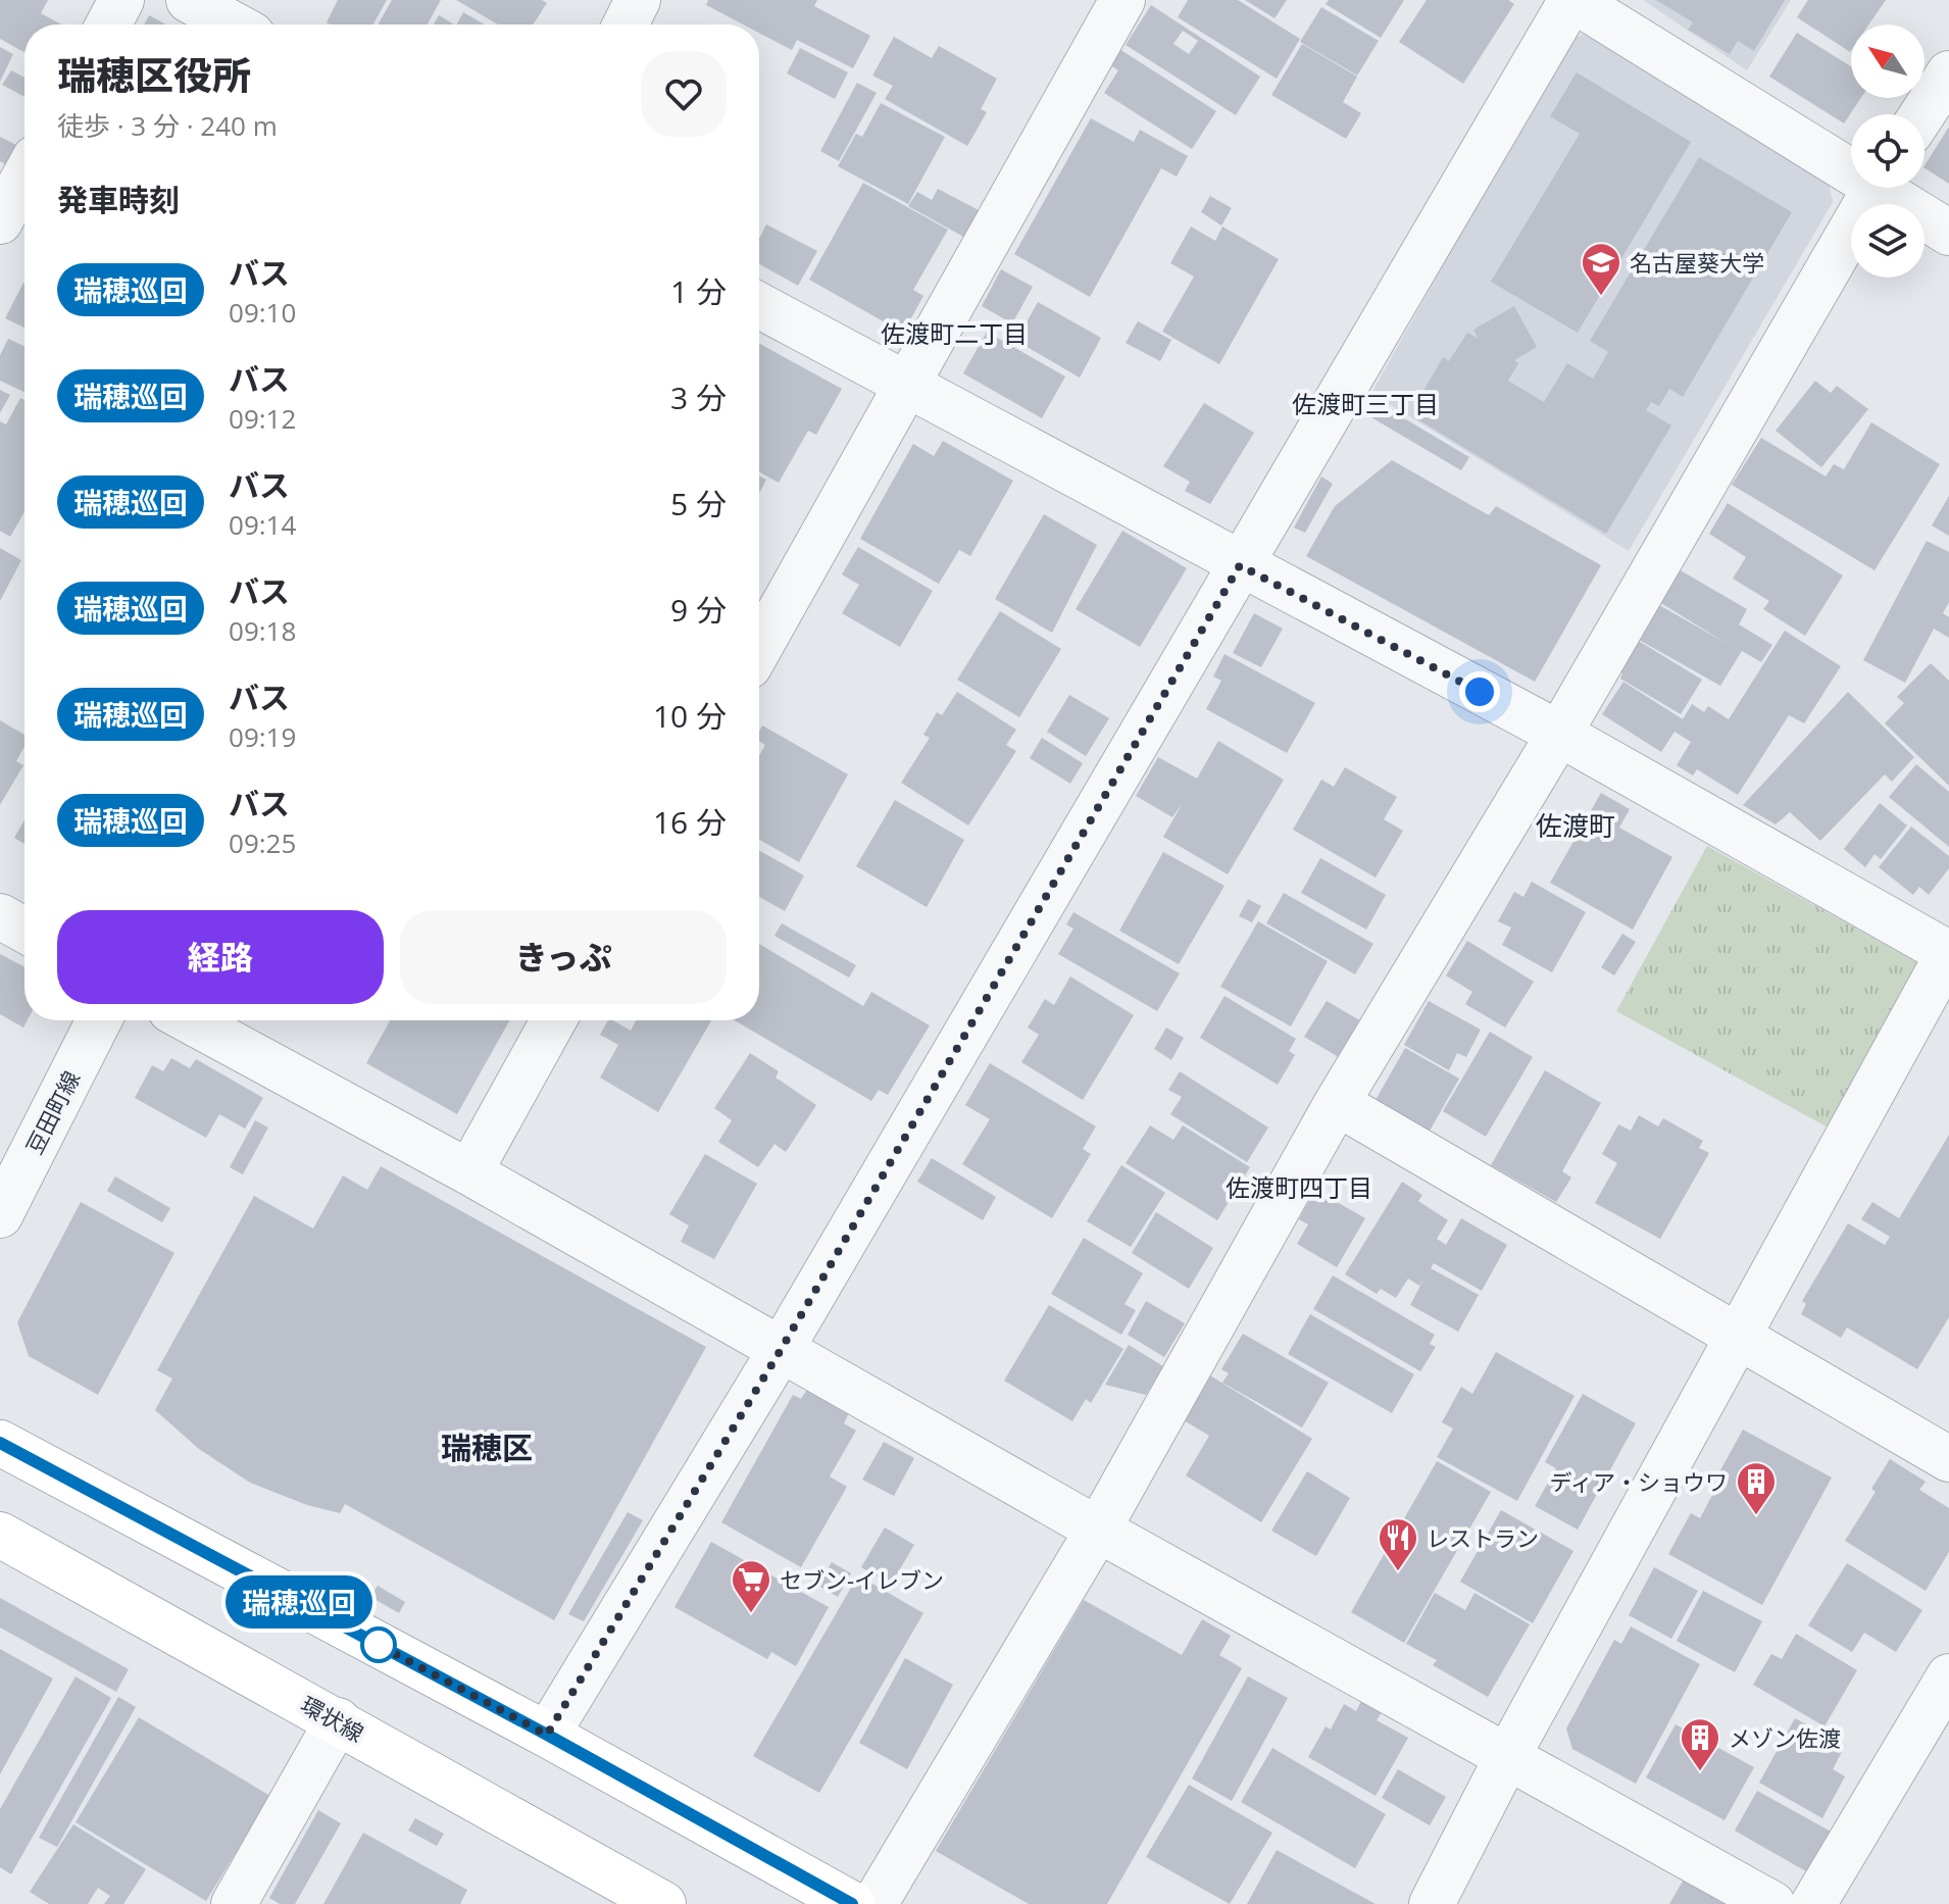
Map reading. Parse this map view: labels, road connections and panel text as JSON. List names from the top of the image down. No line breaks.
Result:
{"streets":{"main road":["環状線"],"street":["豆田町線"]},"districts":["佐渡町二丁目","佐渡町三丁目","佐渡町","佐渡町四丁目","瑞穂区"],"places":{"school or university":["名古屋葵大学"],"building":["ディア・ショウワ","メゾン佐渡"],"restaurant":["レストラン"],"supermarket":["セブン-イレブン"]},"lines":["bus line 瑞穂巡回"],"north":"top left","page":{"on_map":"瑞穂巡回","heading":[["瑞穂区役所","徒歩 · 3 分 · 240 m"],"発車時刻"],"list":[{"mark":"瑞穂巡回","name":"バス","note":"09:10","value":"1 分"},{"mark":"瑞穂巡回","name":"バス","note":"09:12","value":"3 分"},{"mark":"瑞穂巡回","name":"バス","note":"09:14","value":"5 分"},{"mark":"瑞穂巡回","name":"バス","note":"09:18","value":"9 分"},{"mark":"瑞穂巡回","name":"バス","note":"09:19","value":"10 分"},{"mark":"瑞穂巡回","name":"バス","note":"09:25","value":"16 分"}],"buttons":["経路","きっぷ"]}}
